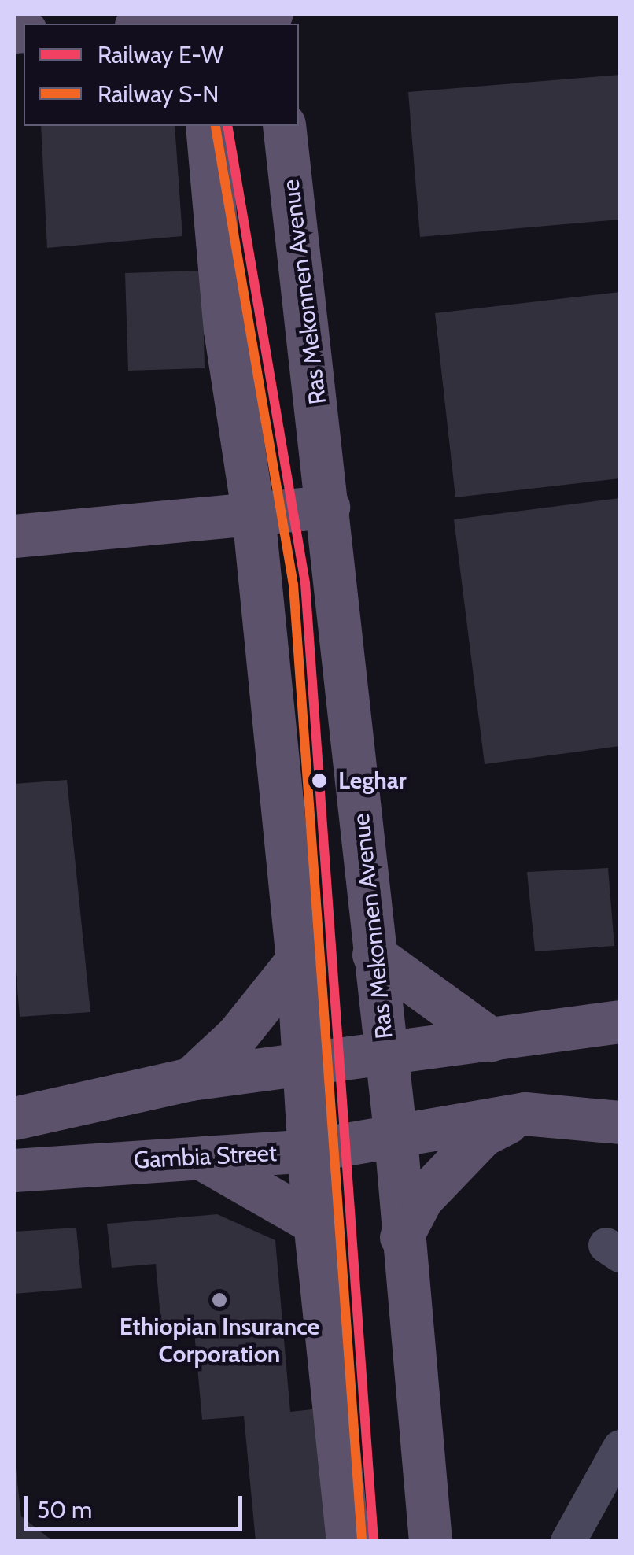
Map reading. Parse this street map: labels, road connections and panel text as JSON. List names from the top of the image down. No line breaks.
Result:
{"streets":{"main road":["Ras Mekonnen Avenue","Gambia Street"]},"crossings":[["Ras Mekonnen Avenue","Gambia Street"]],"places":["Leghar","Ethiopian Insurance Corporation"],"lines":["rail line E-W","rail line S-N"],"legend":["Railway E-W","Railway S-N"],"scale_bar":"50 m"}
